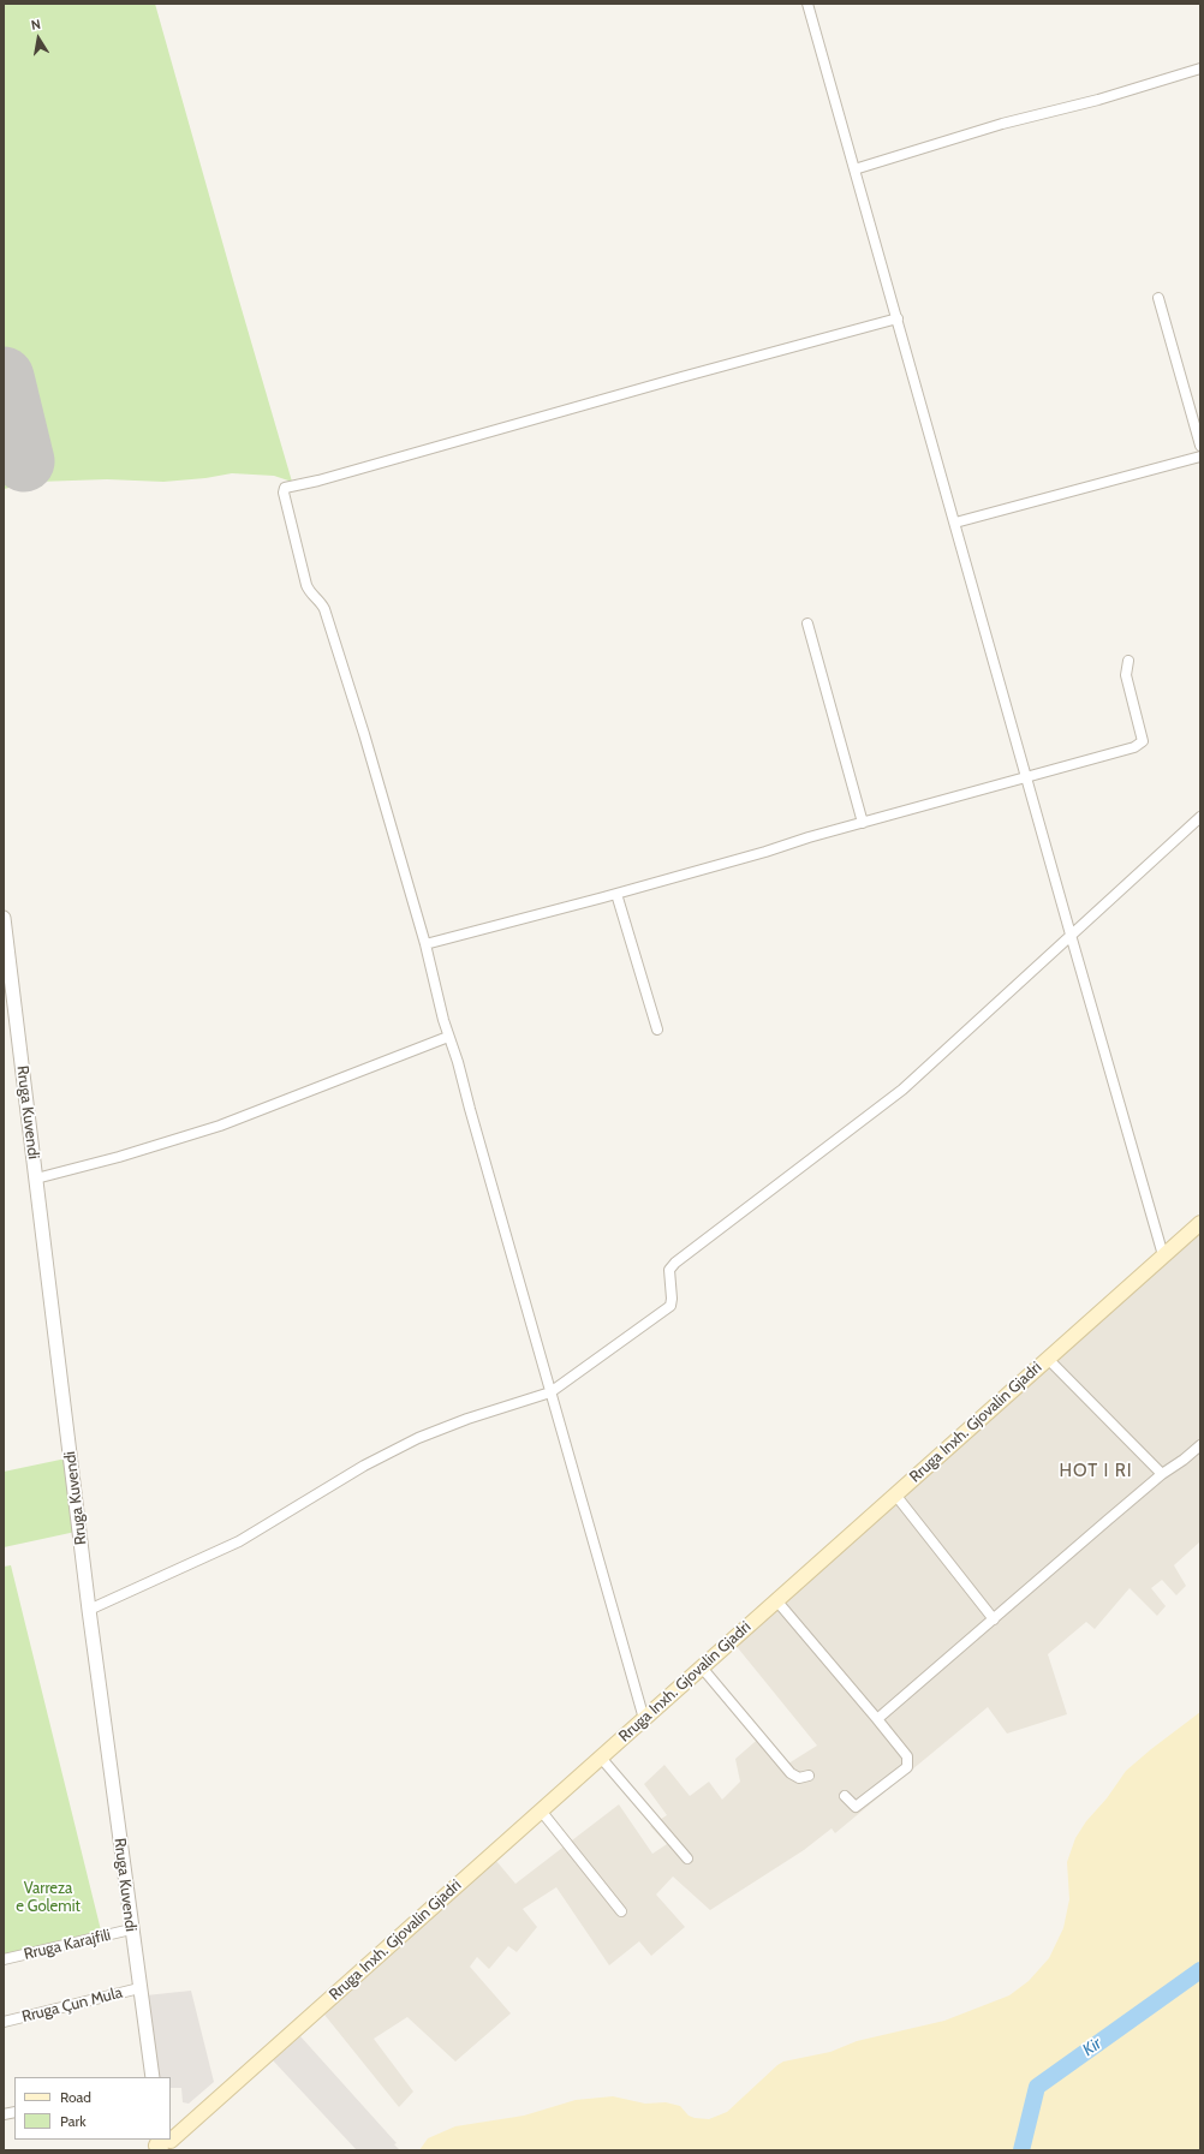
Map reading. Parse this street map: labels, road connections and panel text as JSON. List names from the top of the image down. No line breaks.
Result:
{"streets":{"main road":["Rruga Inxh. Gjovalin Gjadri"],"street":["Rruga Kuvendi","Rruga Karajfili","Rruga Çun Mula"]},"crossings":[["Rruga Kuvendi","Rruga Karajfili"],["Rruga Kuvendi","Rruga Çun Mula"]],"districts":["HOT I RI"],"water":["Kir"],"parks":["Varreza e Golemit"],"legend":["Road","Park"],"north":"top"}
